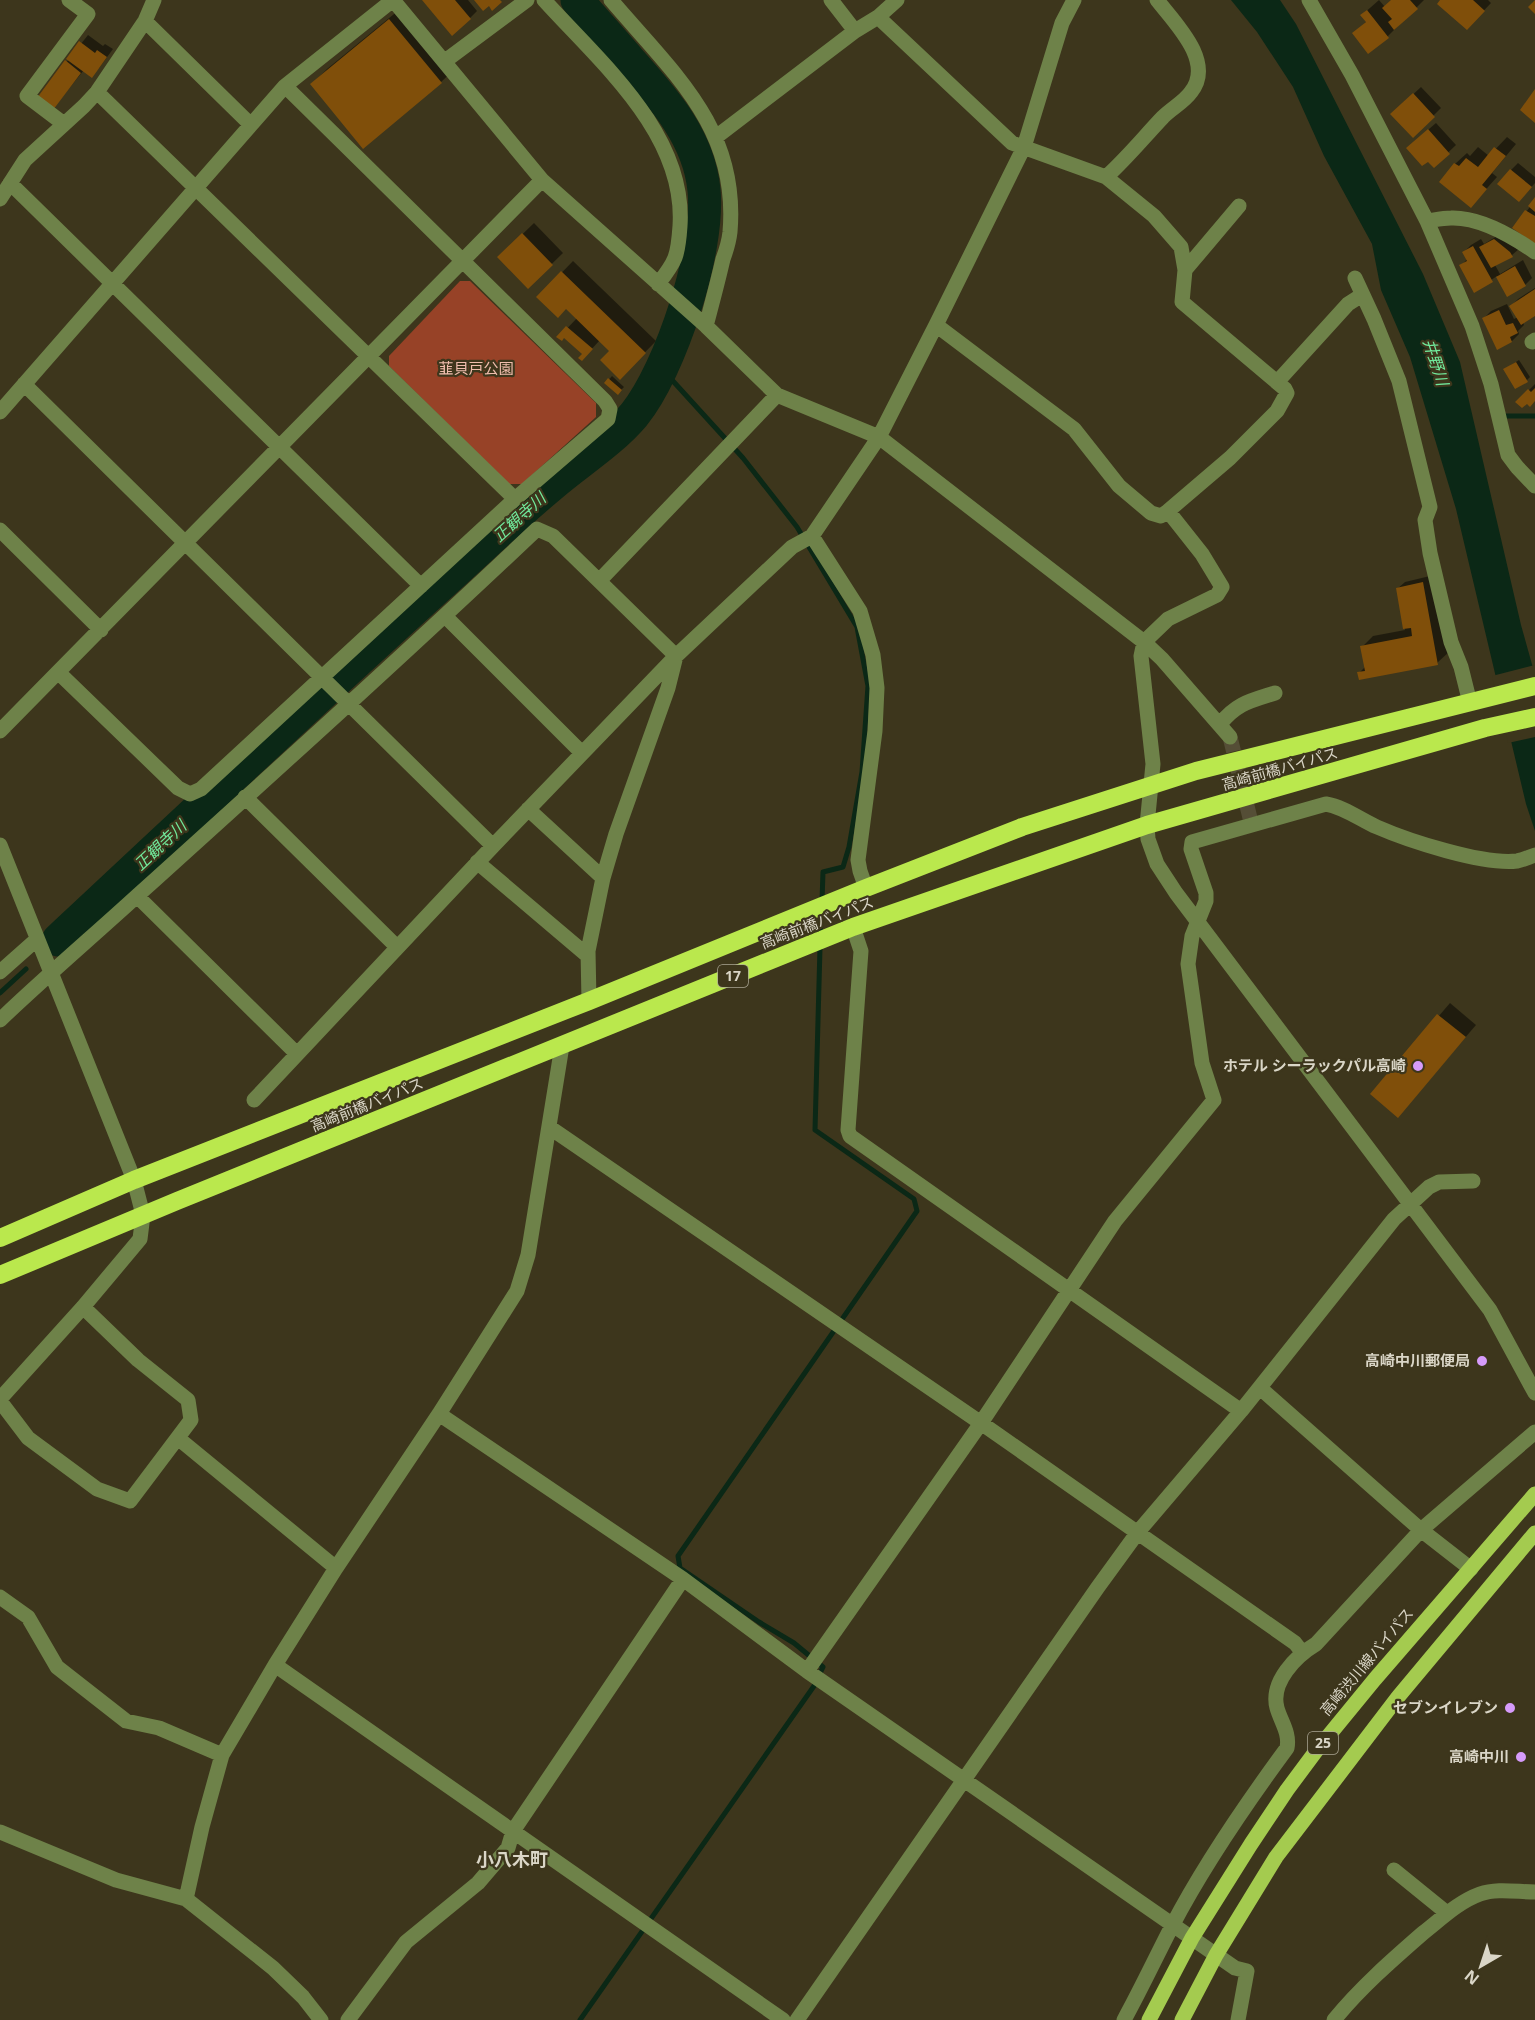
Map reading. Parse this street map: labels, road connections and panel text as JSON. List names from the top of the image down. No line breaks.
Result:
{"streets":{"highway":["高崎前橋バイパス","17"],"main road":["高崎渋川線バイパス","25"]},"districts":["小八木町"],"water":["井野川","正観寺川"],"parks":["韮貝戸公園"],"places":["ホテル シーラックパル高崎","高崎中川郵便局","セブンイレブン","高崎中川"],"north":"bottom left"}
